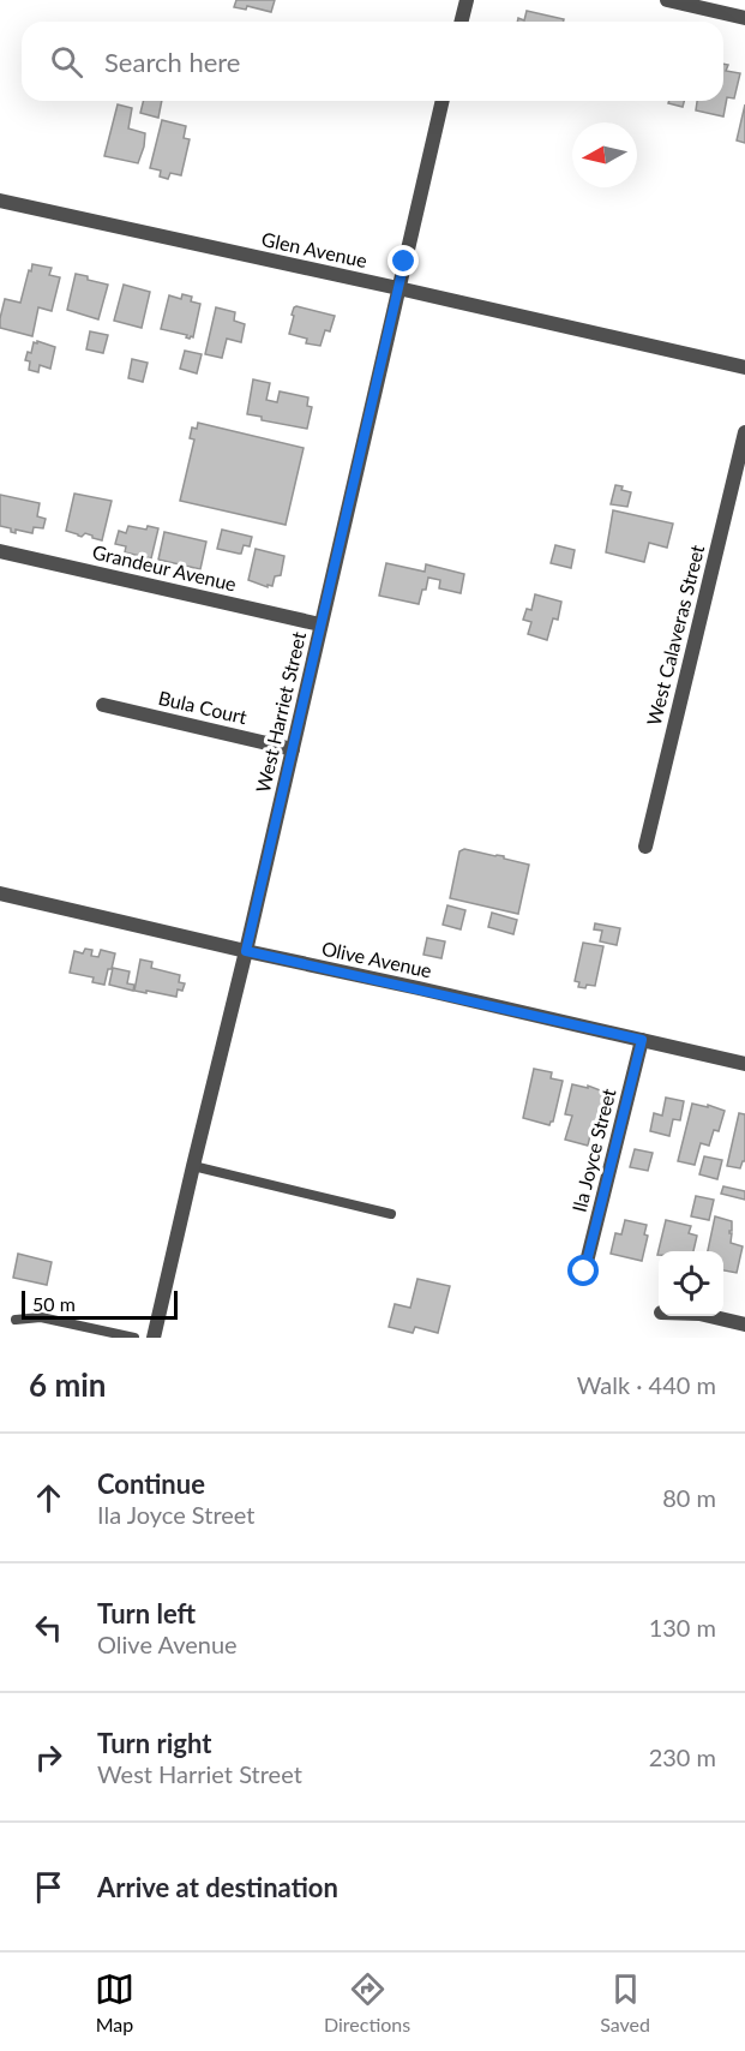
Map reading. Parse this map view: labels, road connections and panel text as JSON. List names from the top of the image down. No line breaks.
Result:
{"streets":{"street":["Glen Avenue","Grandeur Avenue","West Calaveras Street","Bula Court","West Harriet Street","Olive Avenue","Ila Joyce Street"]},"crossings":[["Glen Avenue","West Harriet Street"],["Grandeur Avenue","West Harriet Street"],["Bula Court","West Harriet Street"],["West Harriet Street","Olive Avenue"],["Olive Avenue","Ila Joyce Street"]],"scale_bar":"50 m","north":"left","page":{"search":"Search here","scale":"50 m","heading":["6 min","Walk · 440 m"],"list":[["Continue","Ila Joyce Street","80 m"],["Turn left","Olive Avenue","130 m"],["Turn right","West Harriet Street","230 m"],"Arrive at destination"],"nav":["Map","Directions","Saved"]}}
